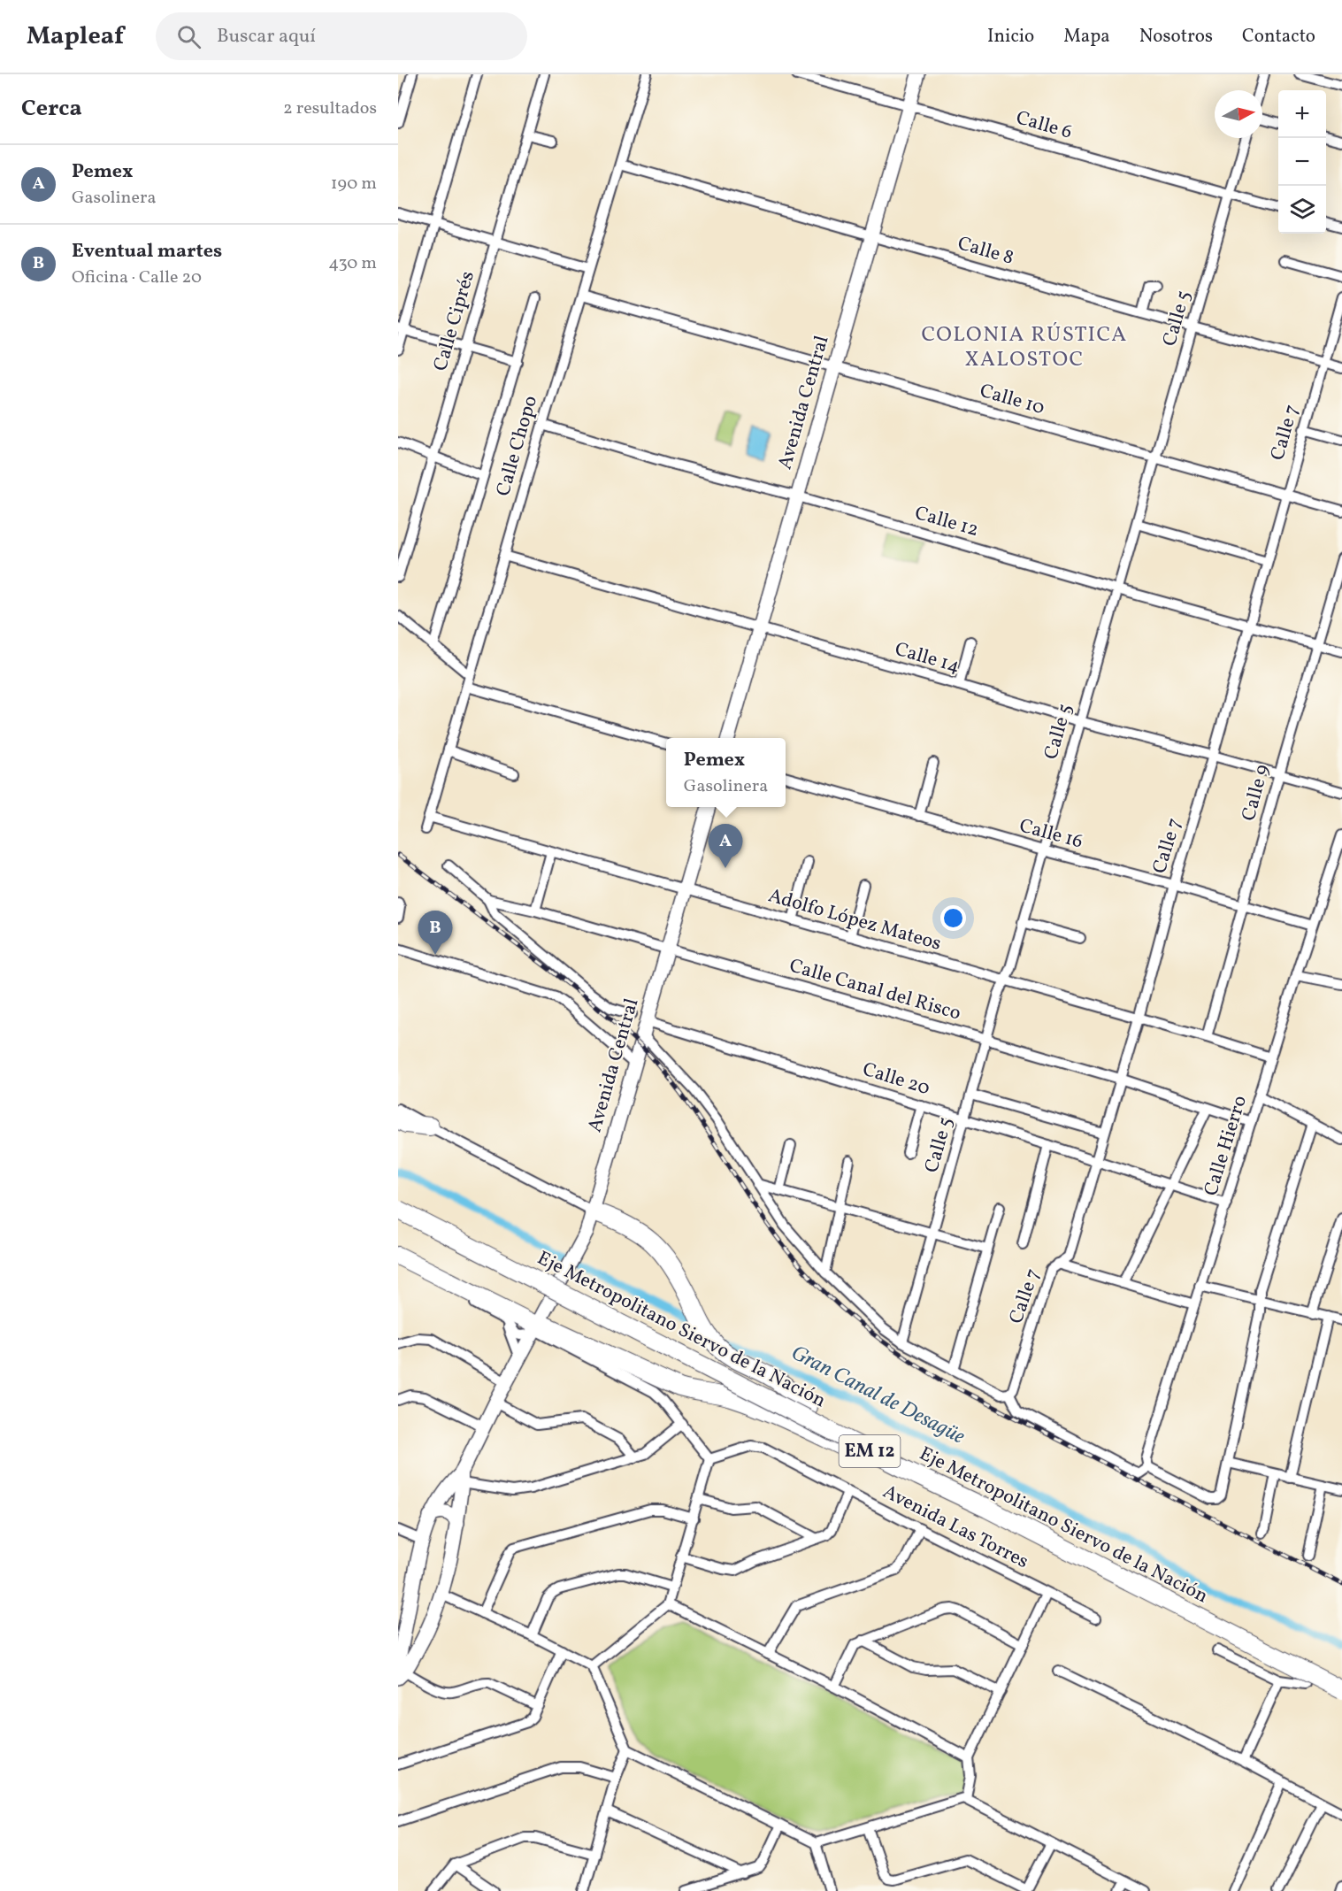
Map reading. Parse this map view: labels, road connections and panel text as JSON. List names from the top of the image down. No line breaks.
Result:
{"streets":{"highway":["Eje Metropolitano Siervo de la Nación","EM 12"],"street":["Calle 6","Calle 8","Calle 5","Calle Ciprés","Calle 10","Avenida Central","Calle 7","Calle Chopo","Calle 12","Calle 14","Calle 9","Calle 16","Adolfo López Mateos","Calle Canal del Risco","Calle 20","Calle Hierro","Avenida Las Torres"]},"crossings":[["Calle 6","Calle 5"],["Calle 6","Avenida Central"],["Calle 8","Calle 5"],["Calle 8","Avenida Central"],["Calle 8","Calle 7"],["Calle 8","Calle Chopo"],["Calle 5","Calle 10"],["Calle 5","Calle 12"],["Calle 5","Calle 14"],["Calle 5","Calle 16"],["Calle 5","Adolfo López Mateos"],["Calle 5","Calle Canal del Risco"],["Calle 5","Calle 20"],["Calle 10","Avenida Central"],["Calle 10","Calle 7"],["Calle 10","Calle Chopo"],["Avenida Central","Calle 12"],["Avenida Central","Calle 14"],["Avenida Central","Adolfo López Mateos"],["Avenida Central","Calle Canal del Risco"],["Avenida Central","Calle 20"],["Calle 7","Calle 12"],["Calle 7","Calle 14"],["Calle 7","Calle 16"],["Calle 7","Adolfo López Mateos"],["Calle 7","Calle Canal del Risco"],["Calle 7","Calle 20"],["Calle Chopo","Calle 12"],["Calle Chopo","Calle 14"],["Calle Chopo","Adolfo López Mateos"],["Calle 12","Calle 9"],["Calle 14","Calle 9"],["Calle 9","Calle 16"],["Calle 9","Adolfo López Mateos"],["Calle 16","Calle Hierro"],["Adolfo López Mateos","Calle Hierro"],["Calle Canal del Risco","Calle Hierro"],["Calle 20","Calle Hierro"]],"districts":["COLONIA RÚSTICA XALOSTOC"],"water":["Gran Canal de Desagüe"],"north":"right","page":{"header":"Mapleaf","search":"Buscar aquí","nav":["Inicio","Mapa","Nosotros","Contacto"],"heading":["Cerca","2 resultados"],"map_buttons":["+","−"],"list":[{"mark":"A","name":"Pemex","note":"Gasolinera","value":"190 m"},{"mark":"B","name":"Eventual martes","note":"Oficina · Calle 20","value":"430 m"}],"popup":["Pemex","Gasolinera"],"pins":["A","B"]}}
